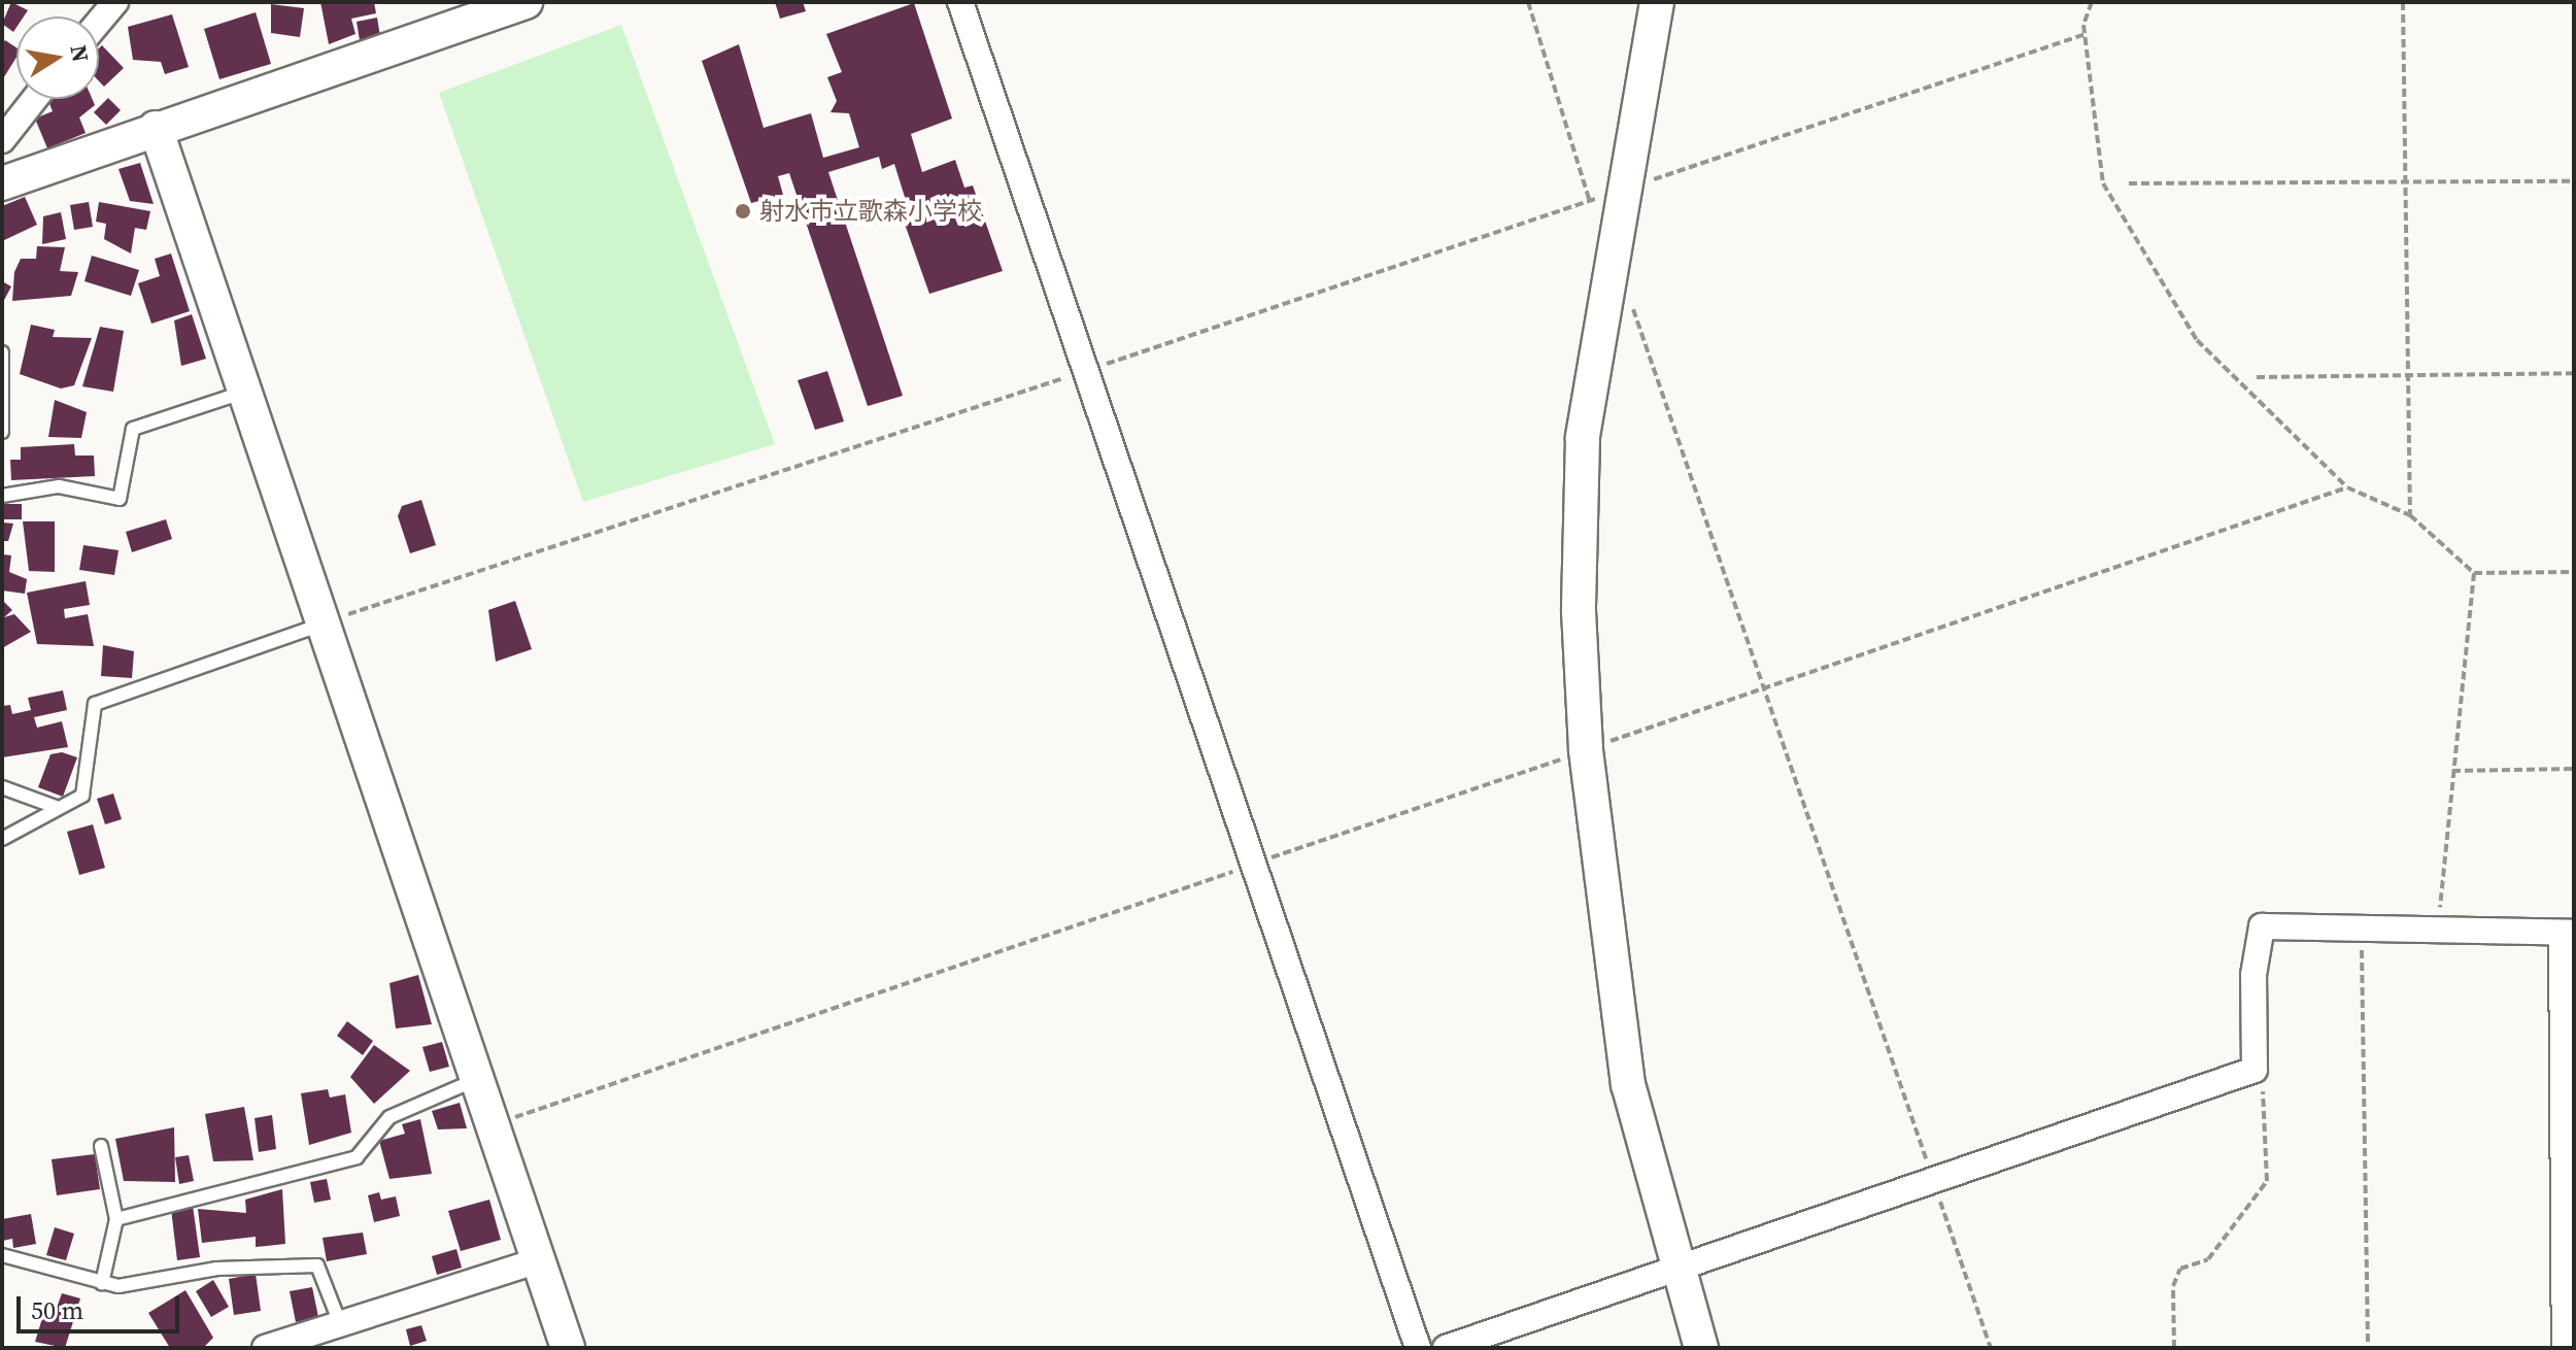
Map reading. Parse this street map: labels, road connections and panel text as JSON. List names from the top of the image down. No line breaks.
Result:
{"places":["射水市立歌森小学校"],"scale_bar":"50 m","north":"right"}
